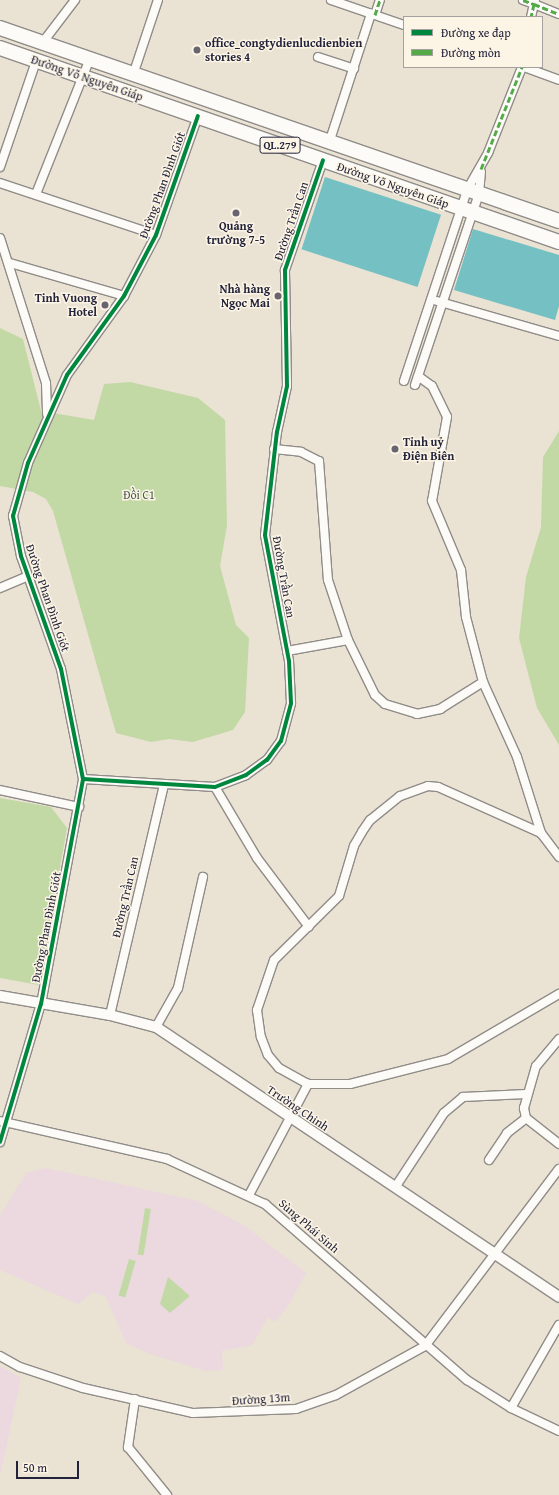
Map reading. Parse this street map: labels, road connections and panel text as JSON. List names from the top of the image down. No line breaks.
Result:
{"streets":{"highway":["Đường Võ Nguyên Giáp","QL.279"],"street":["Đường Phan Đình Giót","Đường Trần Can","Trường Chinh","Sùng Phái Sinh","Đường 13m"]},"crossings":[["Đường Võ Nguyên Giáp","Đường Phan Đình Giót"],["Đường Võ Nguyên Giáp","Đường Trần Can"],["Đường Phan Đình Giót","Đường Trần Can"],["Đường Phan Đình Giót","Trường Chinh"],["Đường Phan Đình Giót","Sùng Phái Sinh"],["Đường Trần Can","Trường Chinh"],["Trường Chinh","Đường 13m"],["Sùng Phái Sinh","Đường 13m"]],"parks":["Đồi C1"],"places":["office_congtydienlucdienbien stories 4","Quảng trường 7-5","Nhà hàng Ngọc Mai","Tinh Vuong Hotel","Tỉnh uỷ Điện Biên"],"legend":["Đường xe đạp","Đường mòn"],"scale_bar":"50 m"}
